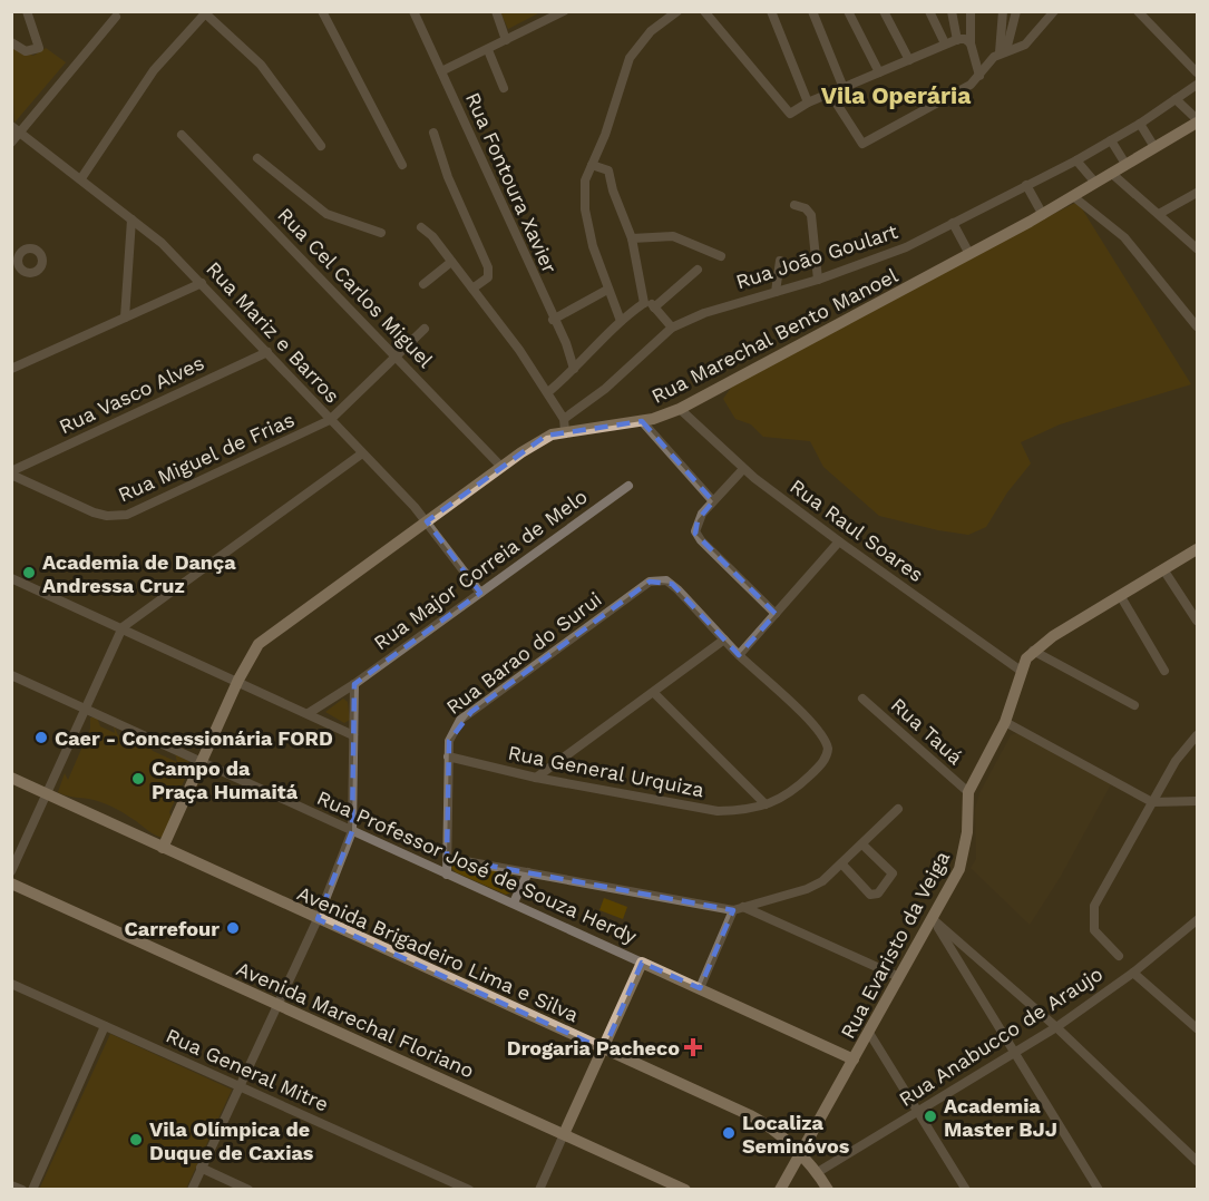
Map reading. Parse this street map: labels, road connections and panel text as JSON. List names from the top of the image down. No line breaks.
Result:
{"streets":{"main road":["Rua Marechal Bento Manoel","Rua Professor José de Souza Herdy","Rua Evaristo da Veiga","Avenida Brigadeiro Lima e Silva","Avenida Marechal Floriano"],"street":["Rua Fontoura Xavier","Rua Joāo Goulart","Rua Cel Carlos Miguel","Rua Mariz e Barros","Rua Vasco Alves","Rua Miguel de Frias","Rua Raul Soares","Rua Major Correia de Melo","Rua Barao do Surui","Rua Tauá","Rua General Urquiza","Rua Anabucco de Araujo","Rua General Mitre"]},"crossings":[["Rua Cel Carlos Miguel","Rua Marechal Bento Manoel"],["Rua Cel Carlos Miguel","Rua Miguel de Frias"],["Rua Mariz e Barros","Rua Marechal Bento Manoel"],["Rua Mariz e Barros","Rua Vasco Alves"],["Rua Mariz e Barros","Rua Miguel de Frias"],["Rua Mariz e Barros","Rua Major Correia de Melo"],["Rua Marechal Bento Manoel","Rua Raul Soares"],["Rua Marechal Bento Manoel","Rua Professor José de Souza Herdy"],["Rua Marechal Bento Manoel","Avenida Brigadeiro Lima e Silva"],["Rua Vasco Alves","Rua Miguel de Frias"],["Rua Raul Soares","Rua Evaristo da Veiga"],["Rua Barao do Surui","Rua General Urquiza"],["Rua Barao do Surui","Rua Professor José de Souza Herdy"],["Rua Tauá","Rua Evaristo da Veiga"],["Rua Professor José de Souza Herdy","Rua Evaristo da Veiga"],["Rua Evaristo da Veiga","Avenida Brigadeiro Lima e Silva"],["Avenida Brigadeiro Lima e Silva","Rua Anabucco de Araujo"]],"districts":["Vila Operária"],"places":{"other":["Academia de Dança Andressa Cruz","Caer - Concessionária FORD","Campo da Praça Humaitá","Carrefour","Academia Master BJJ","Localiza Seminóvos","Vila Olímpica de Duque de Caxias"],"health":["Drogaria Pacheco"]}}
